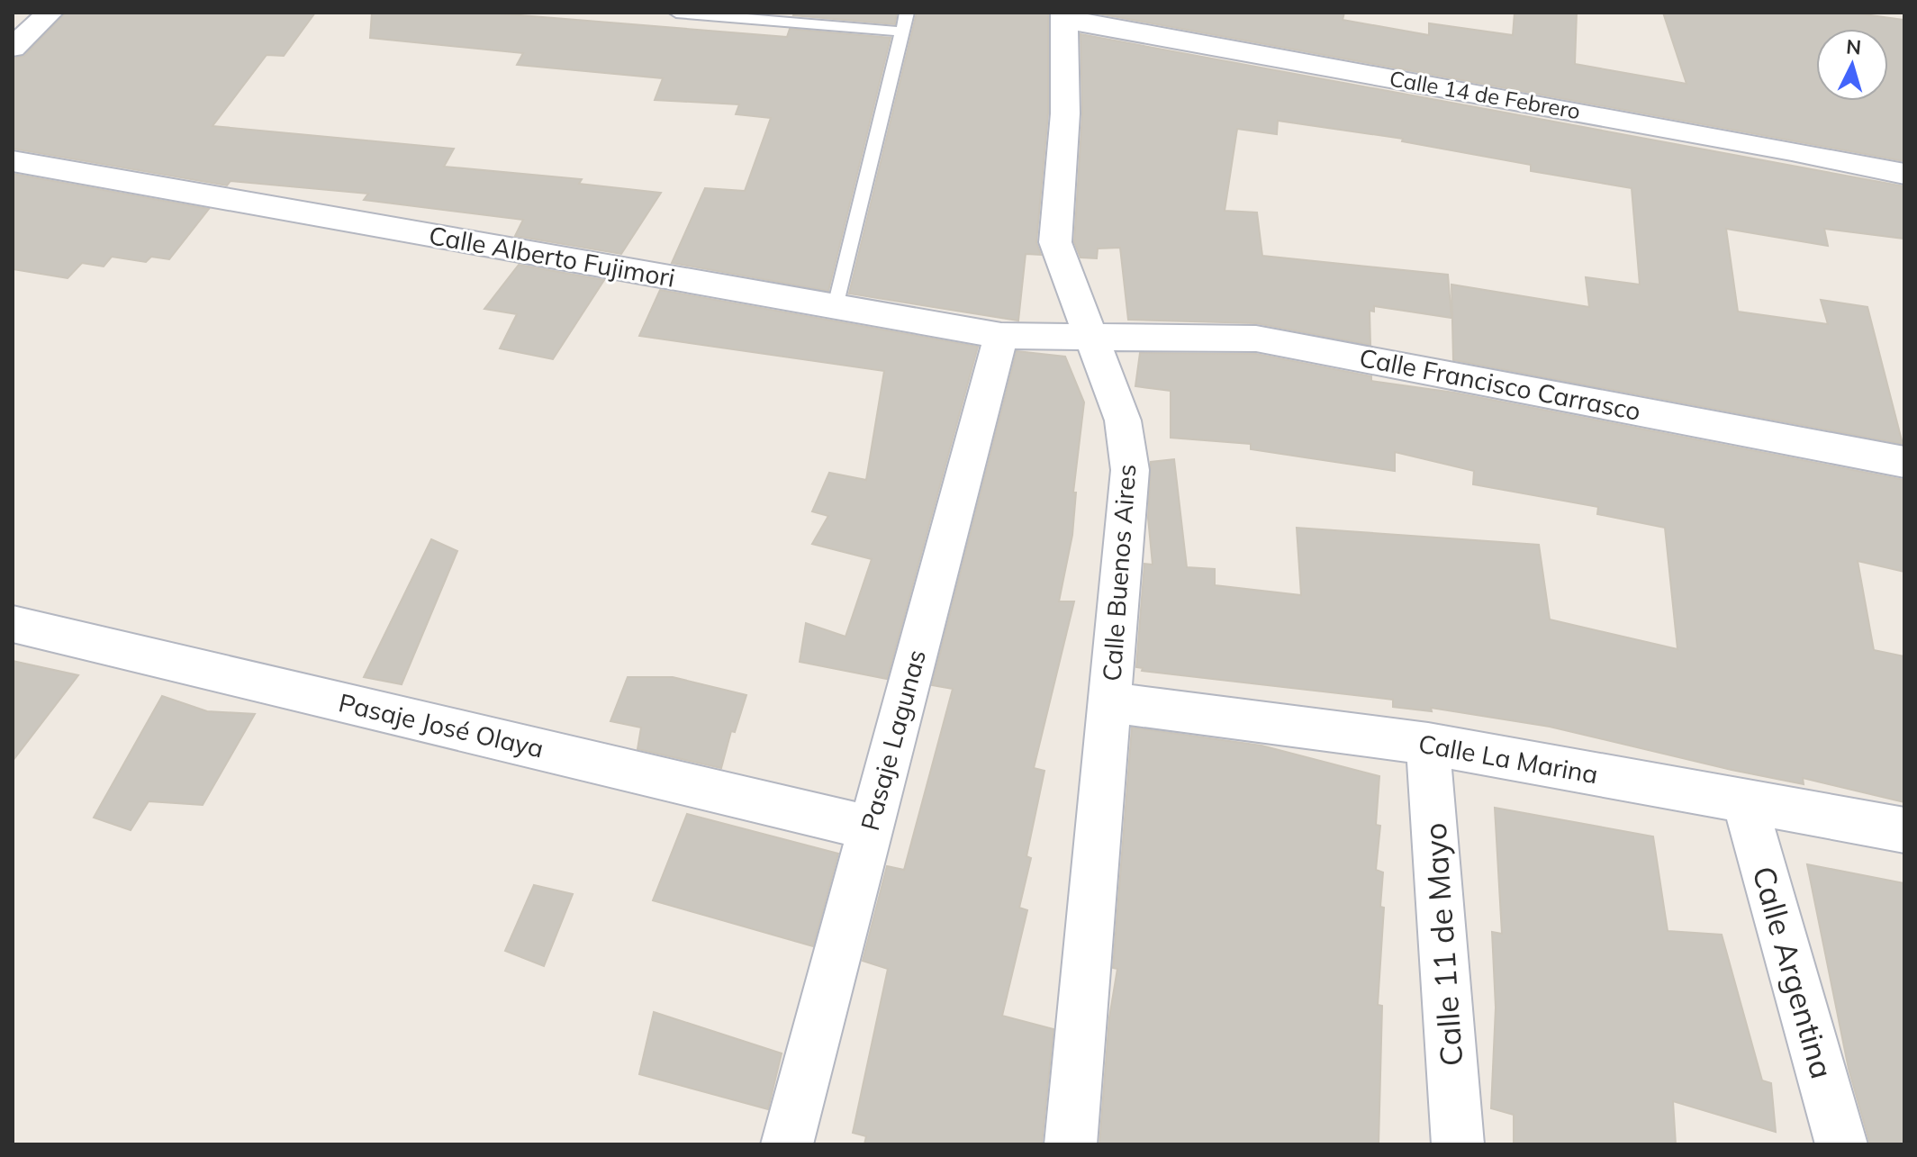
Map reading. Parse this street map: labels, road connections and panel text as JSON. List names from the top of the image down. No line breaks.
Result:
{"streets":{"street":["Calle 14 de Febrero","Calle Alberto Fujimori","Calle Francisco Carrasco","Calle Buenos Aires","Pasaje José Olaya","Pasaje Lagunas","Calle La Marina","Calle 11 de Mayo","Calle Argentina"]},"crossings":[["Calle 14 de Febrero","Calle Buenos Aires"],["Calle Alberto Fujimori","Calle Francisco Carrasco"],["Calle Alberto Fujimori","Calle Buenos Aires"],["Calle Alberto Fujimori","Pasaje Lagunas"],["Calle Francisco Carrasco","Calle Buenos Aires"],["Calle Buenos Aires","Calle La Marina"],["Pasaje José Olaya","Pasaje Lagunas"],["Calle La Marina","Calle 11 de Mayo"],["Calle La Marina","Calle Argentina"]],"north":"top"}
